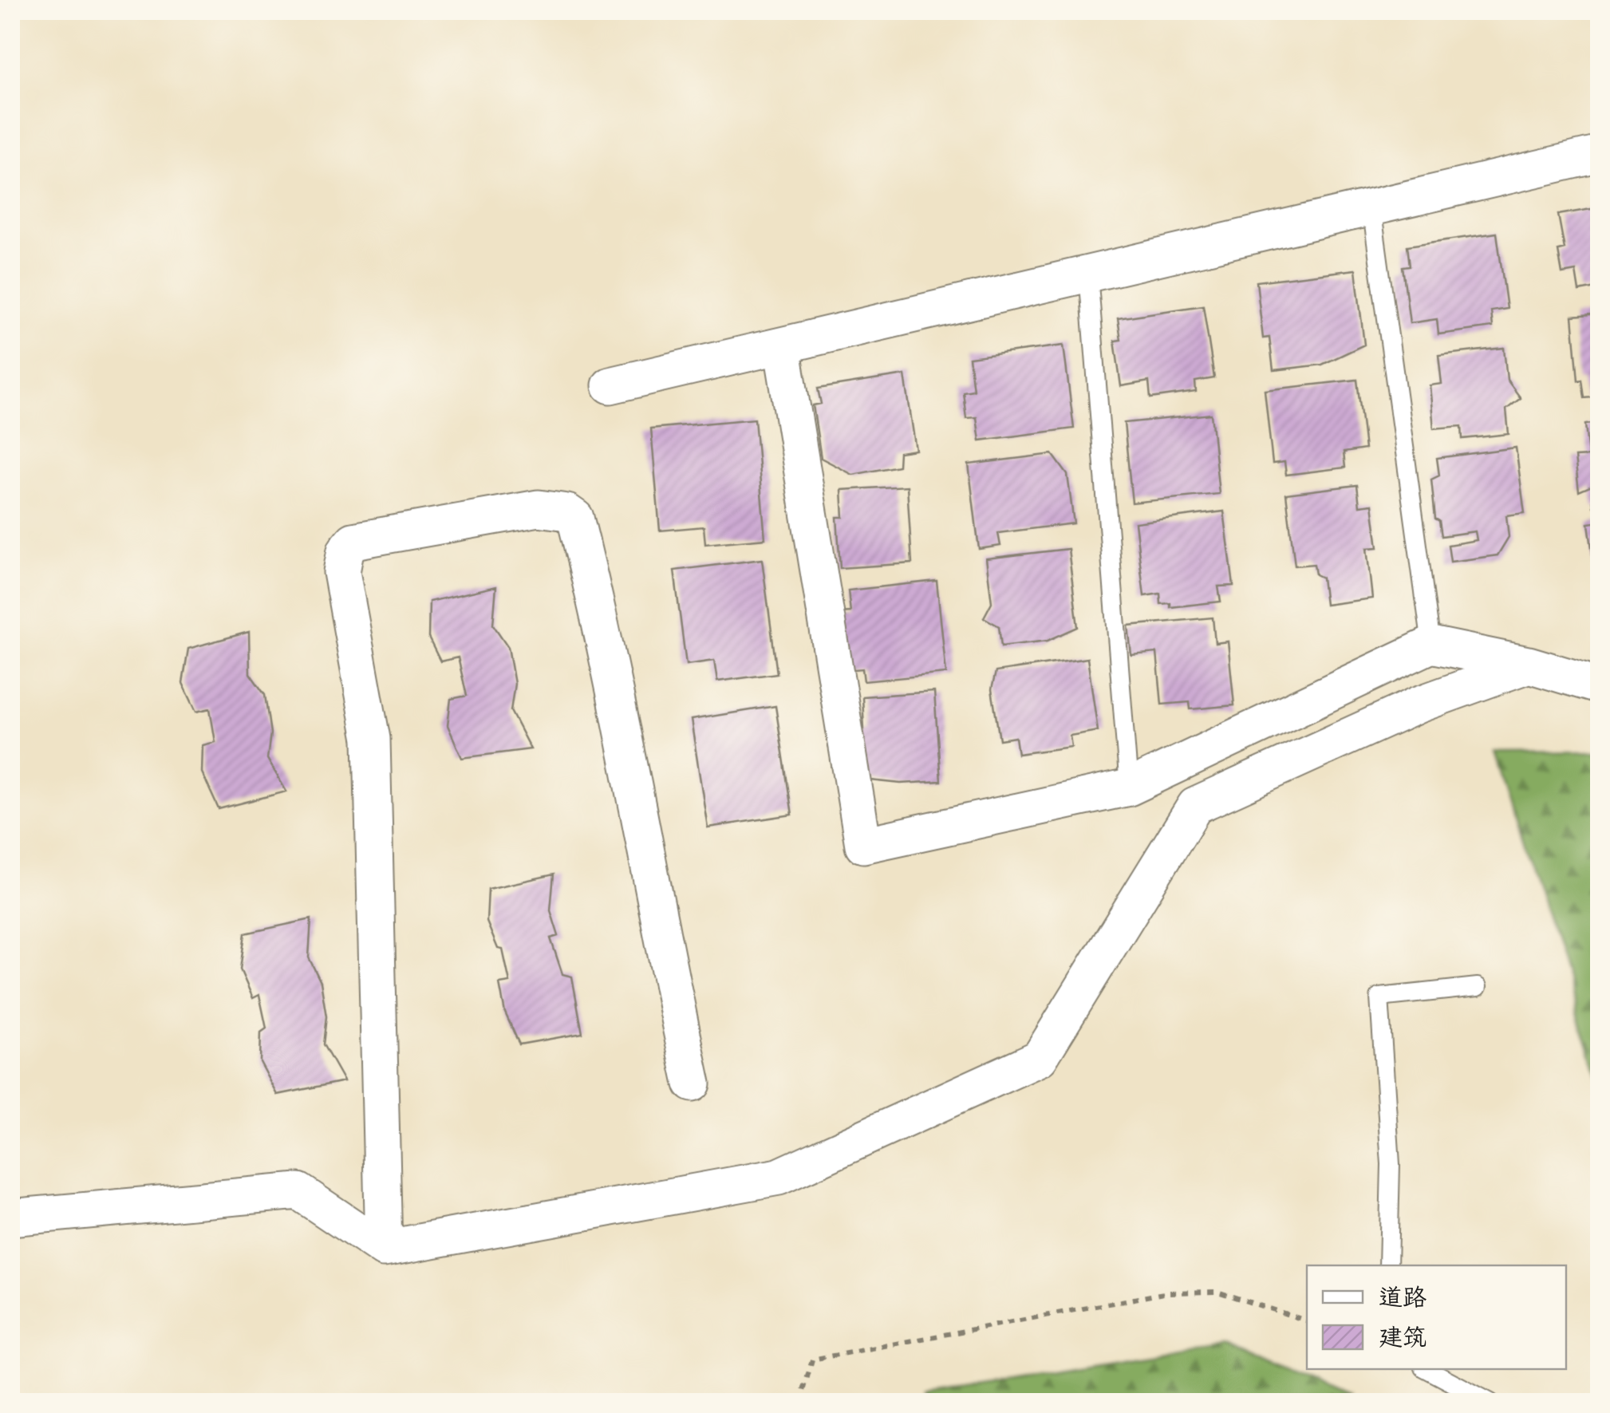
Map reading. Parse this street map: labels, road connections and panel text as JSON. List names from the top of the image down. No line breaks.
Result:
{"legend":["道路","建筑"]}
